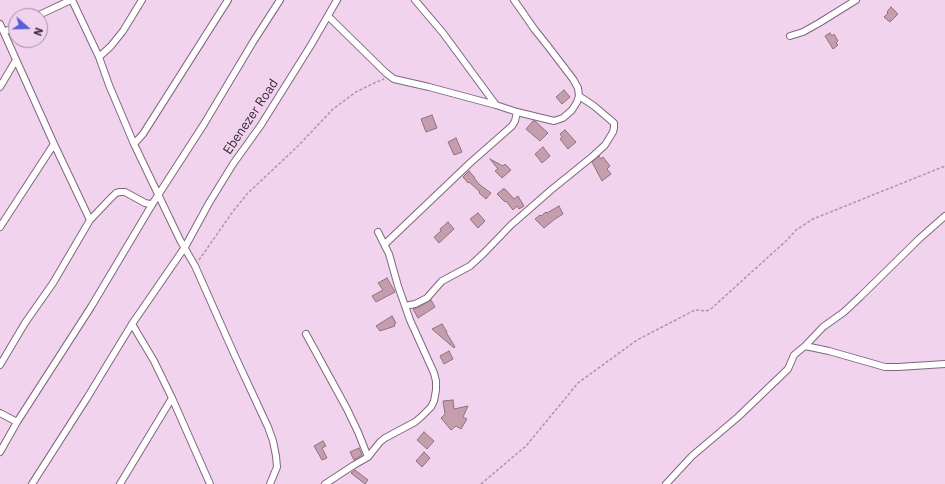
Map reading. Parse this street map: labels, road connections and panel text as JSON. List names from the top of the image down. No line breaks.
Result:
{"streets":{"street":["Ebenezer Road"]},"north":"right"}
